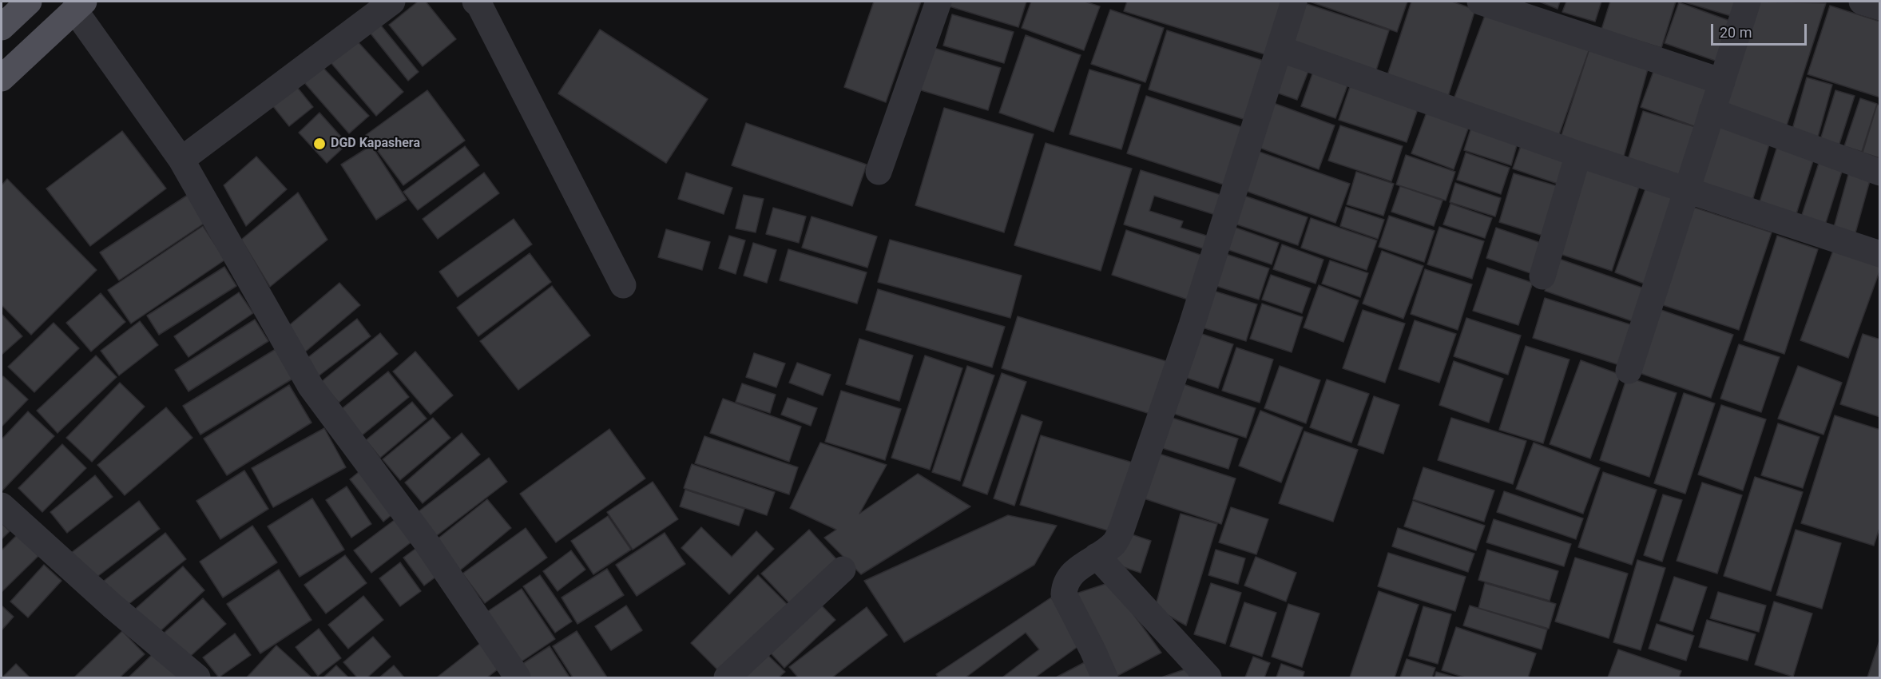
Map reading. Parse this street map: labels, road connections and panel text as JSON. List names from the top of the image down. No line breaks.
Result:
{"places":["DGD Kapashera"],"scale_bar":"20 m"}
